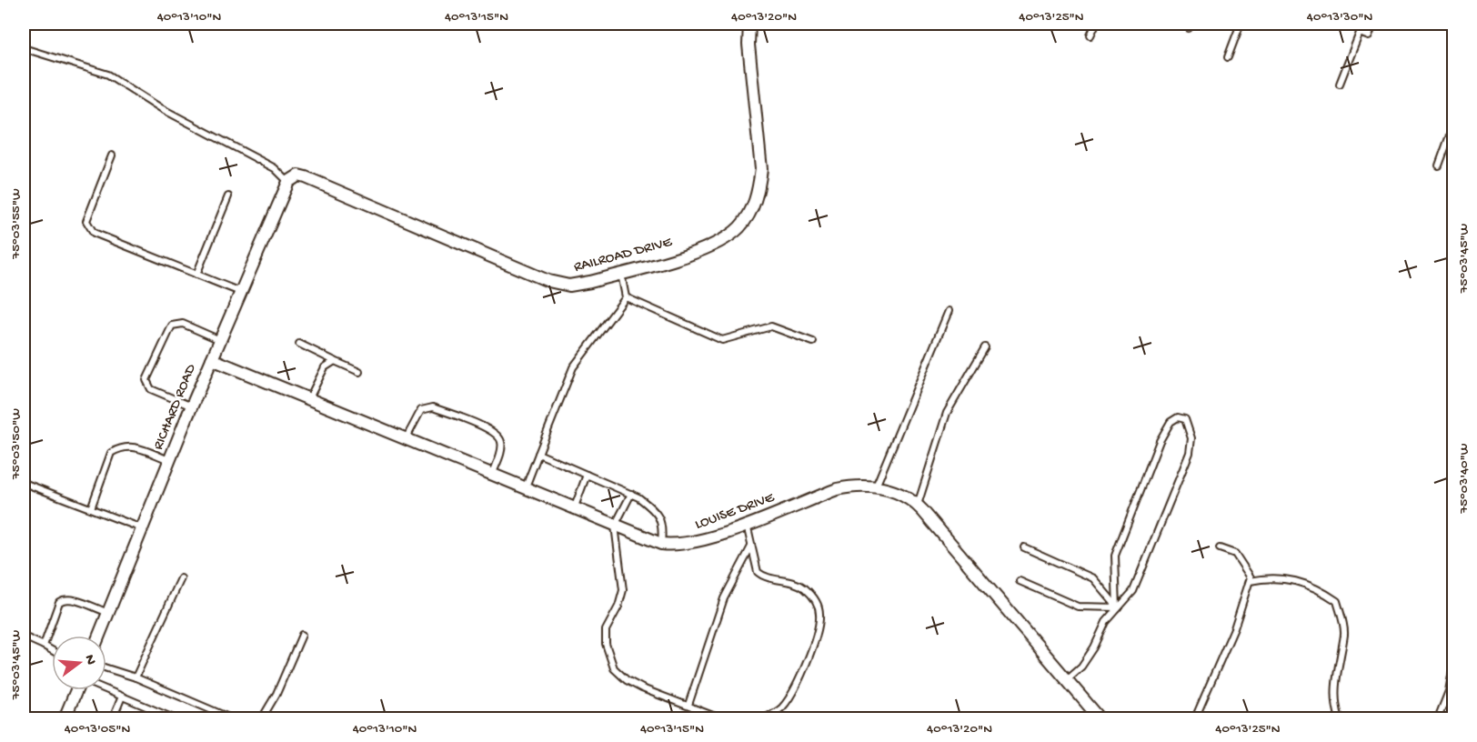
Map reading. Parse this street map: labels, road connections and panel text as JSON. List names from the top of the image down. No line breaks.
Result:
{"streets":{"street":["RAILROAD DRIVE","RICHARD ROAD","LOUISE DRIVE"]},"crossings":[["RAILROAD DRIVE","RICHARD ROAD"],["RICHARD ROAD","LOUISE DRIVE"]],"north":"right","coordinates":["40°13'10\"N","40°13'15\"N","40°13'20\"N","40°13'25\"N","40°13'30\"N","75°03'55\"W","75°03'45\"W","75°03'50\"W","75°03'40\"W","40°13'05\"N"]}
